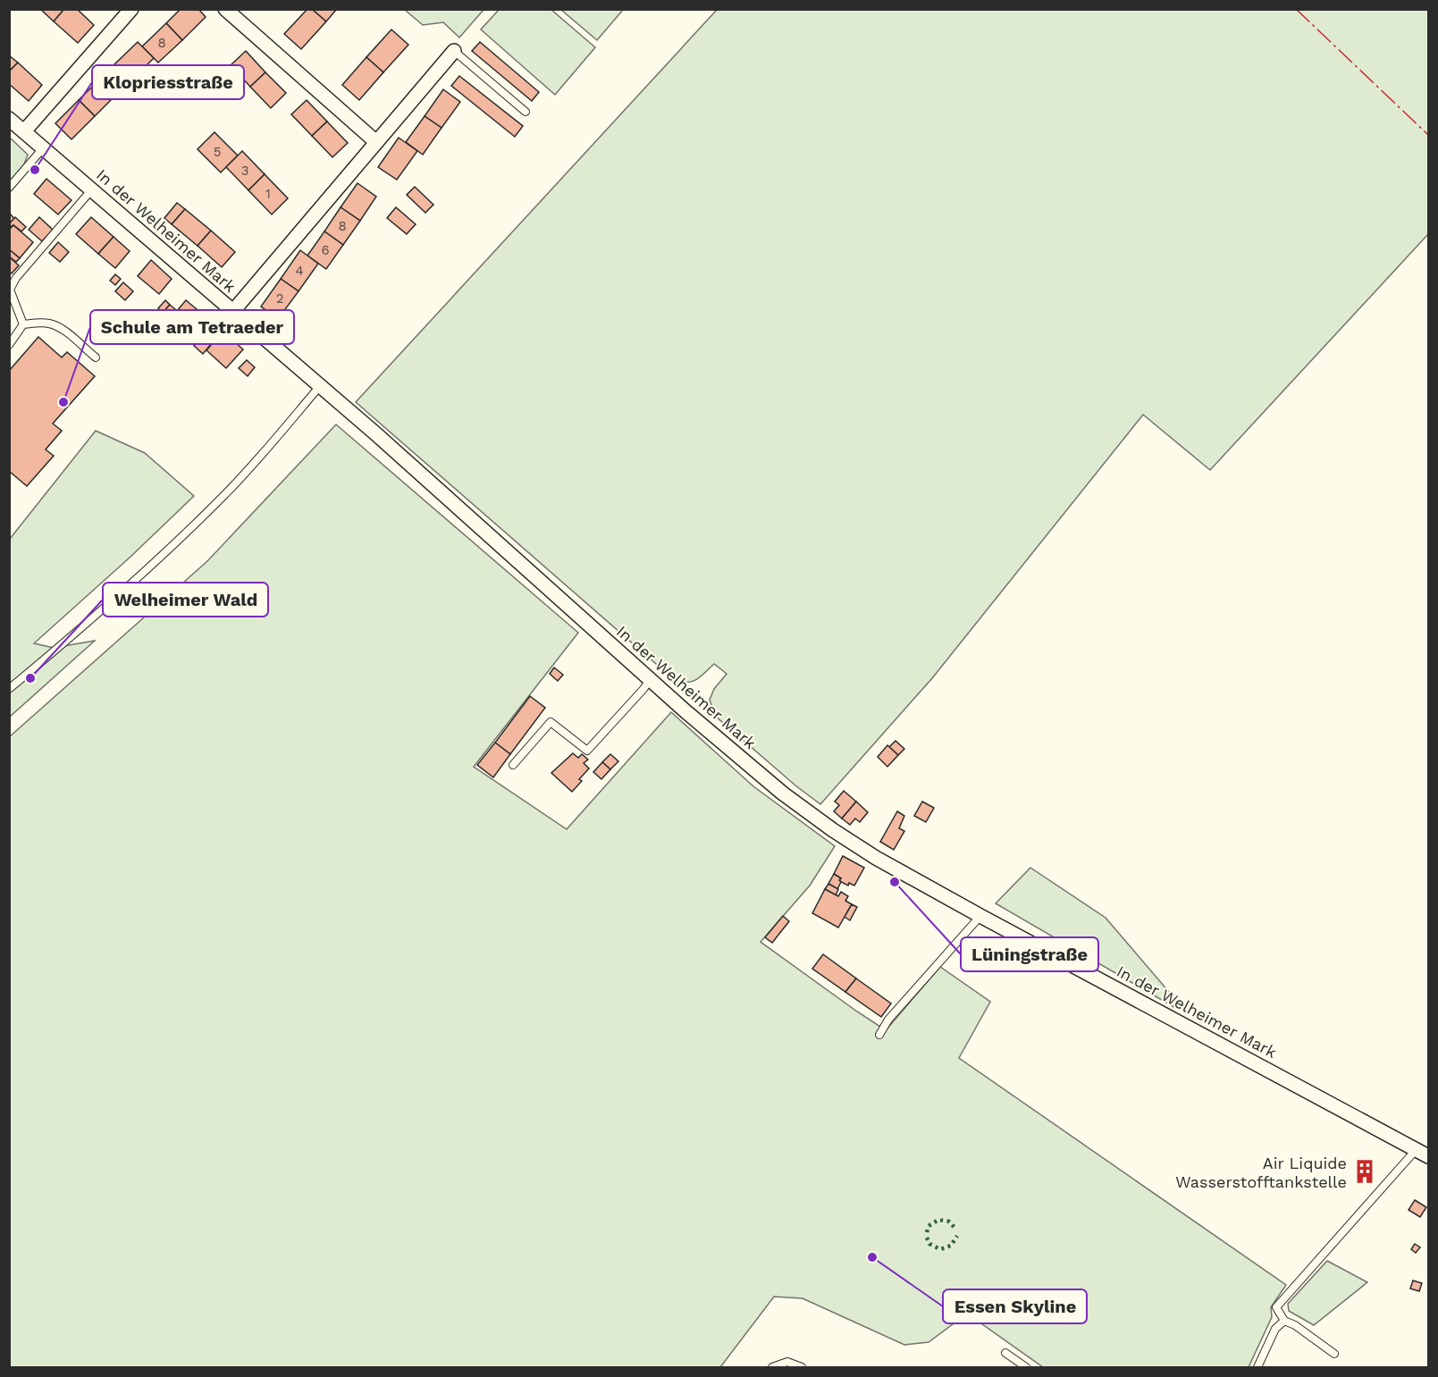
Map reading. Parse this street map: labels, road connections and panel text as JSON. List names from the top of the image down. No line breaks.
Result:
{"streets":{"street":["In der Welheimer Mark"]},"places":{"other":["Klopriesstraße","Schule am Tetraeder","Welheimer Wald","Lüningstraße","Essen Skyline"],"building":["Air Liquide Wasserstofftankstelle"]},"house_numbers":["8","5","3","1","8","6","4","2"]}
